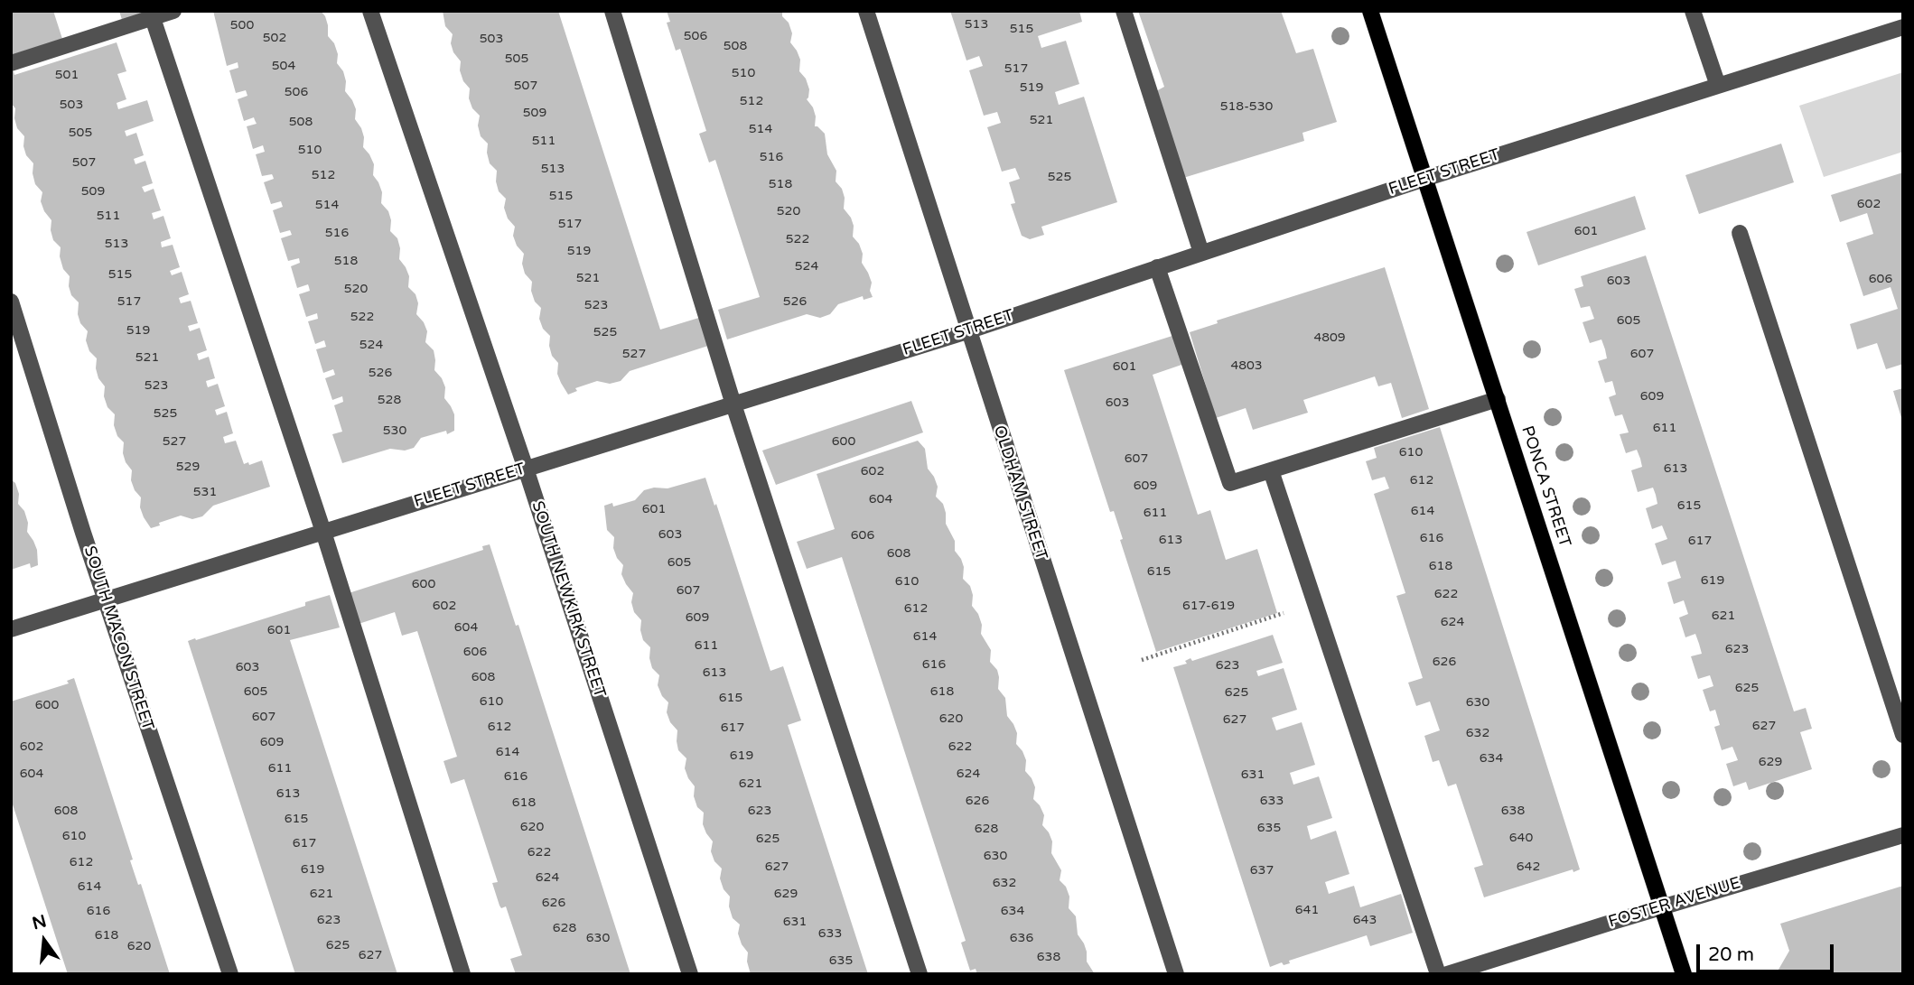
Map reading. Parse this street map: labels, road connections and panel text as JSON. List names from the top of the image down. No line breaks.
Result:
{"streets":{"main road":["PONCA STREET"],"street":["FLEET STREET","OLDHAM STREET","SOUTH NEWKIRK STREET","SOUTH MACON STREET","FOSTER AVENUE"]},"crossings":[["FLEET STREET","PONCA STREET"],["FLEET STREET","OLDHAM STREET"],["FLEET STREET","SOUTH NEWKIRK STREET"],["FLEET STREET","SOUTH MACON STREET"],["PONCA STREET","FOSTER AVENUE"]],"house_numbers":["513","500","515","506","502","503","508","505","504","517","510","501","507","519","506","512","503","518-530","509","521","508","514","505","511","510","516","507","513","512","525","518","509","515","602","514","520","511","517","601","516","522","513","519","518","524","515","521","606","603","520","517","526","523","522","605","519","525","4809","524","527","607","521","4803","601","526","523","609","528","603","525","611","530","527","600","610","607","529","613","602","612","609","531","604","615","601","614","611","603","606","616","613","617","608","605","618","615","619","610","600","607","622","602","617-619","612","621","609","624","604","601","614","611","623","606","626","616","623","603","613","608","625","605","618","625","615","610","630","600","607","620","627","627","612","617","632","609","602","622","614","619","634","629","611","604","624","631","616","621","613","626","633","618","608","623","638","615","620","635","628","610","640","625","617","622","630","612","627","642","619","637","624","632","614","621","629","626","641","616","634","623","643","631","628","633","618","630","636","625","620","627","638","635"],"scale_bar":"20 m","north":"top"}
